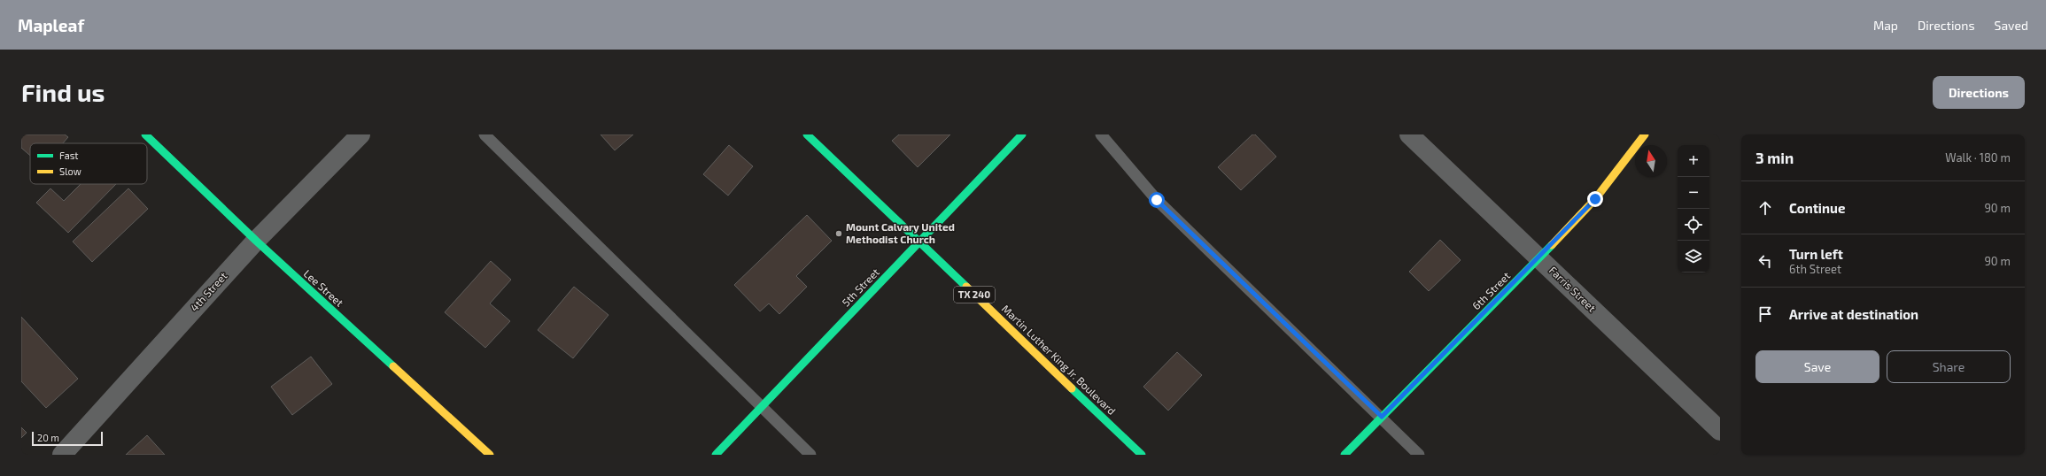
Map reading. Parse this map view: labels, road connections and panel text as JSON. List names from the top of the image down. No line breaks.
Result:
{"streets":{"street":["5th Street","Lee Street","Farris Street","6th Street","4th Street","TX 240","Martin Luther King Jr. Boulevard"]},"crossings":[["5th Street","Martin Luther King Jr. Boulevard"],["Lee Street","4th Street"],["Farris Street","6th Street"]],"places":["Mount Calvary United Methodist Church"],"legend":["Fast","Slow"],"scale_bar":"20 m","north":"top","page":{"header":"Mapleaf","nav":["Map","Directions","Saved"],"buttons":["Directions",["Save","Share"]],"title":"Find us","heading":["3 min","Walk · 180 m"],"map_buttons":["+","−"],"list":[["Continue","90 m"],["Turn left","6th Street","90 m"],"Arrive at destination"],"scale":"20 m"}}
